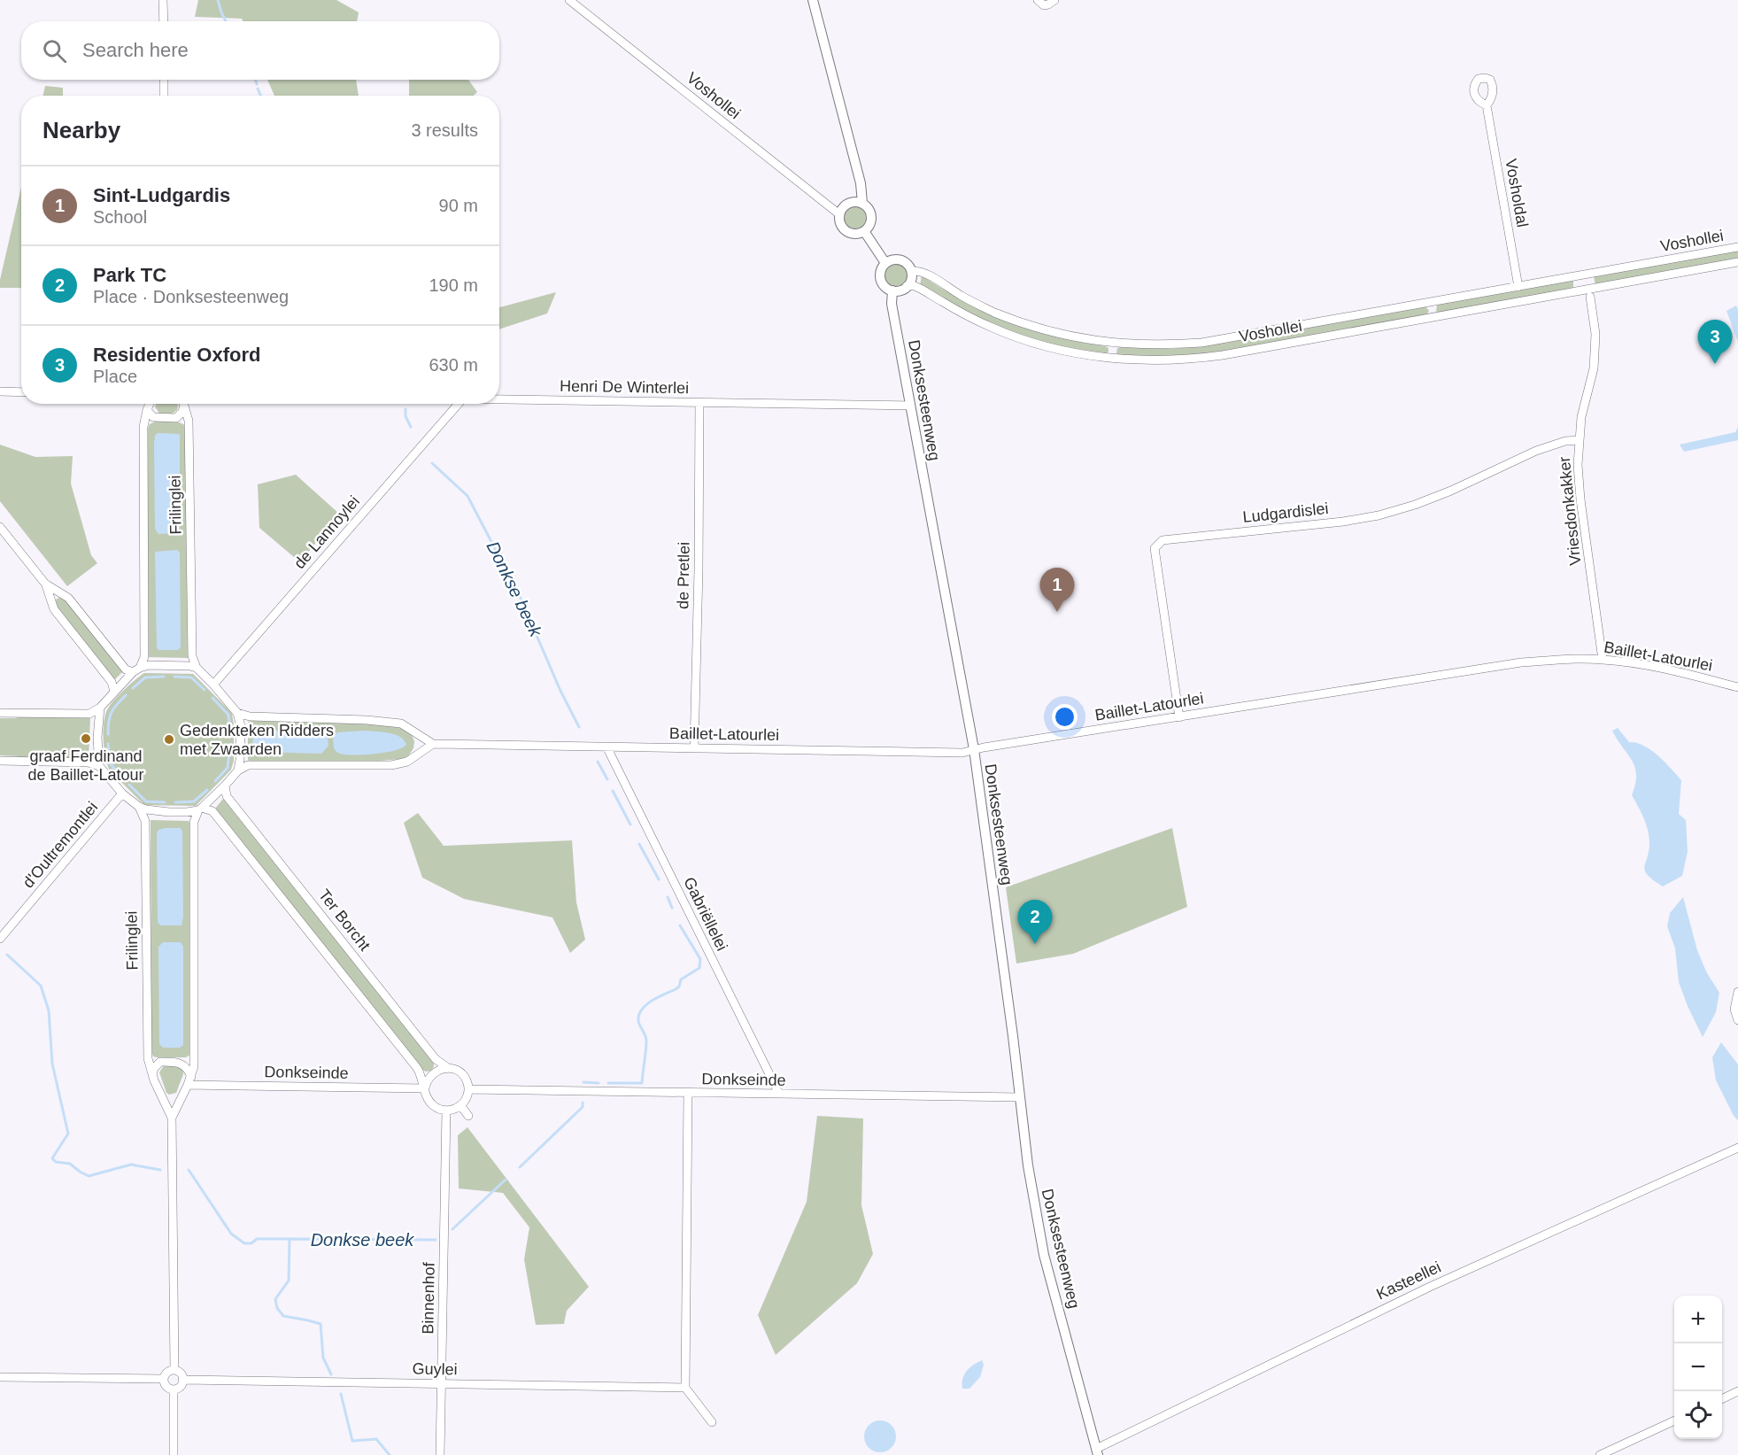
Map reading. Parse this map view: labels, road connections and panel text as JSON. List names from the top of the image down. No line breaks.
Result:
{"streets":{"street":["Voshollei","Vosholdal","Henri De Winterlei","Donksesteenweg","Frilinglei","Vriesdonkakker","Ludgardislei","de Lannoylei","de Pretlei","Baillet-Latourlei","d'Oultremontlei","Gabriëllelei","Ter Borcht","Donkseinde","Kasteellei","Binnenhof","Guylei"]},"crossings":[["Voshollei","Vosholdal"],["Voshollei","Donksesteenweg"],["Henri De Winterlei","Donksesteenweg"],["Henri De Winterlei","de Pretlei"],["Donksesteenweg","Baillet-Latourlei"],["Donksesteenweg","Donkseinde"],["Donksesteenweg","Kasteellei"],["Frilinglei","de Lannoylei"],["Frilinglei","d'Oultremontlei"],["Frilinglei","Ter Borcht"],["Frilinglei","Donkseinde"],["Frilinglei","Guylei"],["Vriesdonkakker","Ludgardislei"],["Vriesdonkakker","Baillet-Latourlei"],["Ludgardislei","Baillet-Latourlei"],["de Lannoylei","d'Oultremontlei"],["de Lannoylei","Ter Borcht"],["de Pretlei","Baillet-Latourlei"],["Baillet-Latourlei","Gabriëllelei"],["d'Oultremontlei","Ter Borcht"],["Gabriëllelei","Donkseinde"],["Ter Borcht","Donkseinde"],["Ter Borcht","Binnenhof"],["Donkseinde","Binnenhof"],["Binnenhof","Guylei"]],"water":["Donkse beek"],"places":["graaf Ferdinand de Baillet-Latour","Gedenkteken Ridders met Zwaarden"],"page":{"search":"Search here","heading":["Nearby","3 results"],"list":[{"mark":"1","name":"Sint-Ludgardis","note":"School","value":"90 m"},{"mark":"2","name":"Park TC","note":"Place · Donksesteenweg","value":"190 m"},{"mark":"3","name":"Residentie Oxford","note":"Place","value":"630 m"}],"pins":["3","1","2"],"map_buttons":["+","−"]}}
